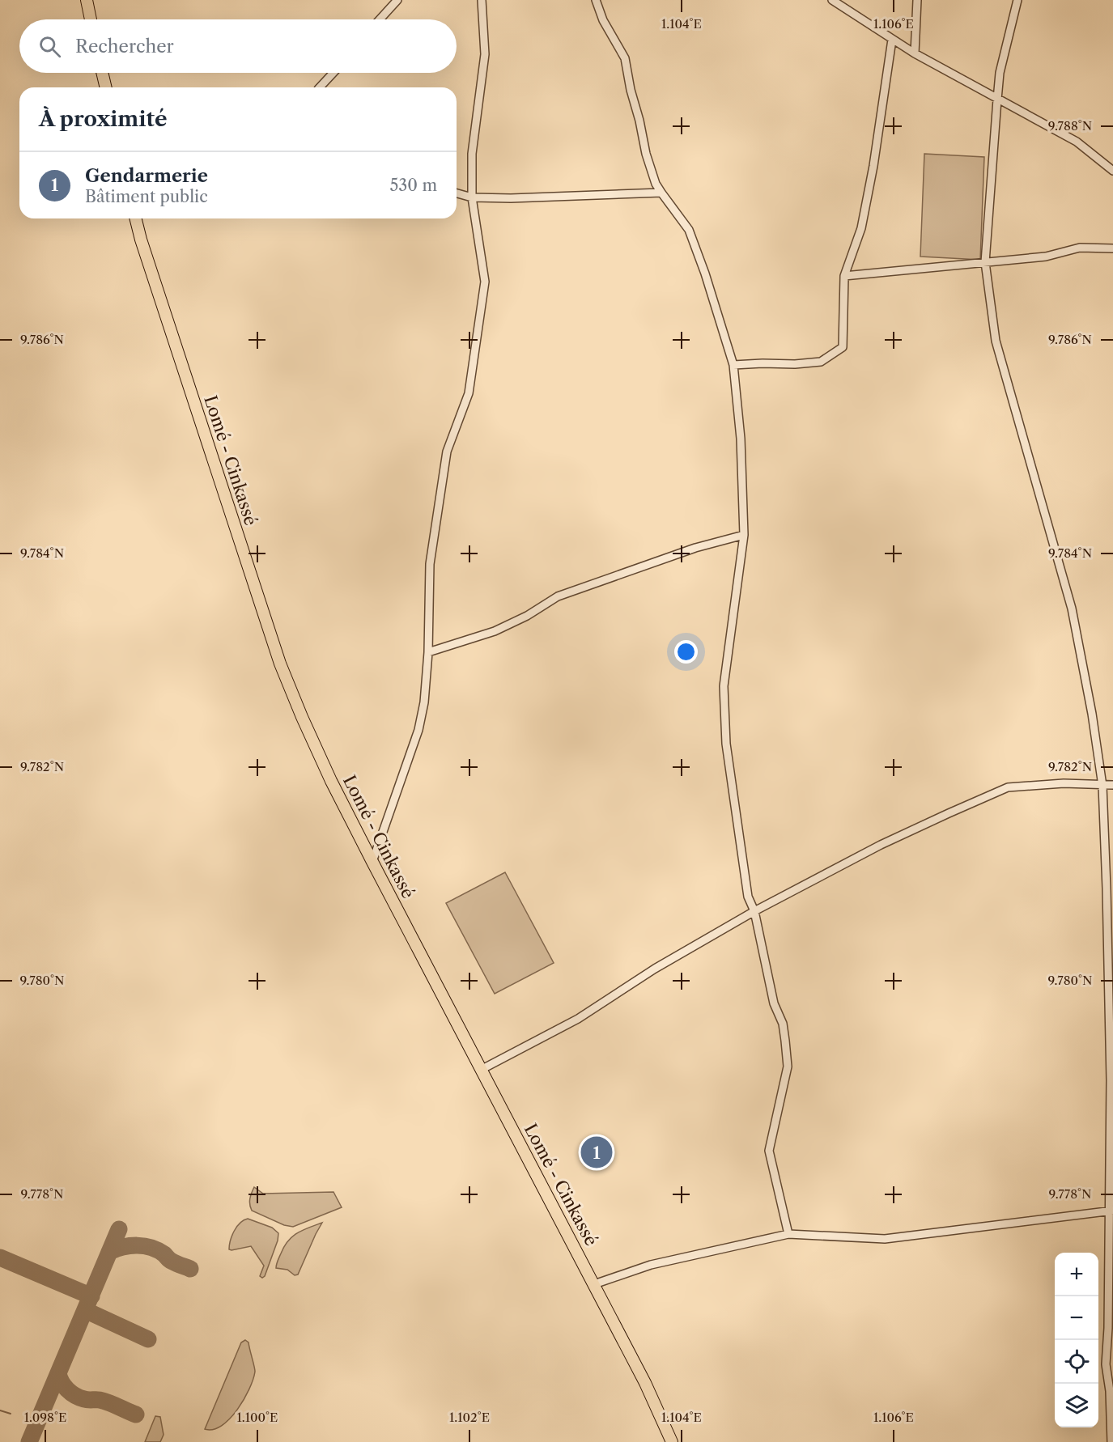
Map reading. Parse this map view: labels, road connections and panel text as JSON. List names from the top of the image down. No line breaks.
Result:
{"streets":{"highway":["Lomé - Cinkassé"]},"page":{"search":"Rechercher","heading":"À proximité","list":[{"mark":"1","name":"Gendarmerie","note":"Bâtiment public","value":"530 m"}],"pins":"1","map_buttons":["+","−"]},"coordinates":["1.104°E","1.106°E","9.788°N","9.786°N","9.784°N","9.782°N","9.780°N","9.778°N","1.098°E","1.100°E","1.102°E"]}
